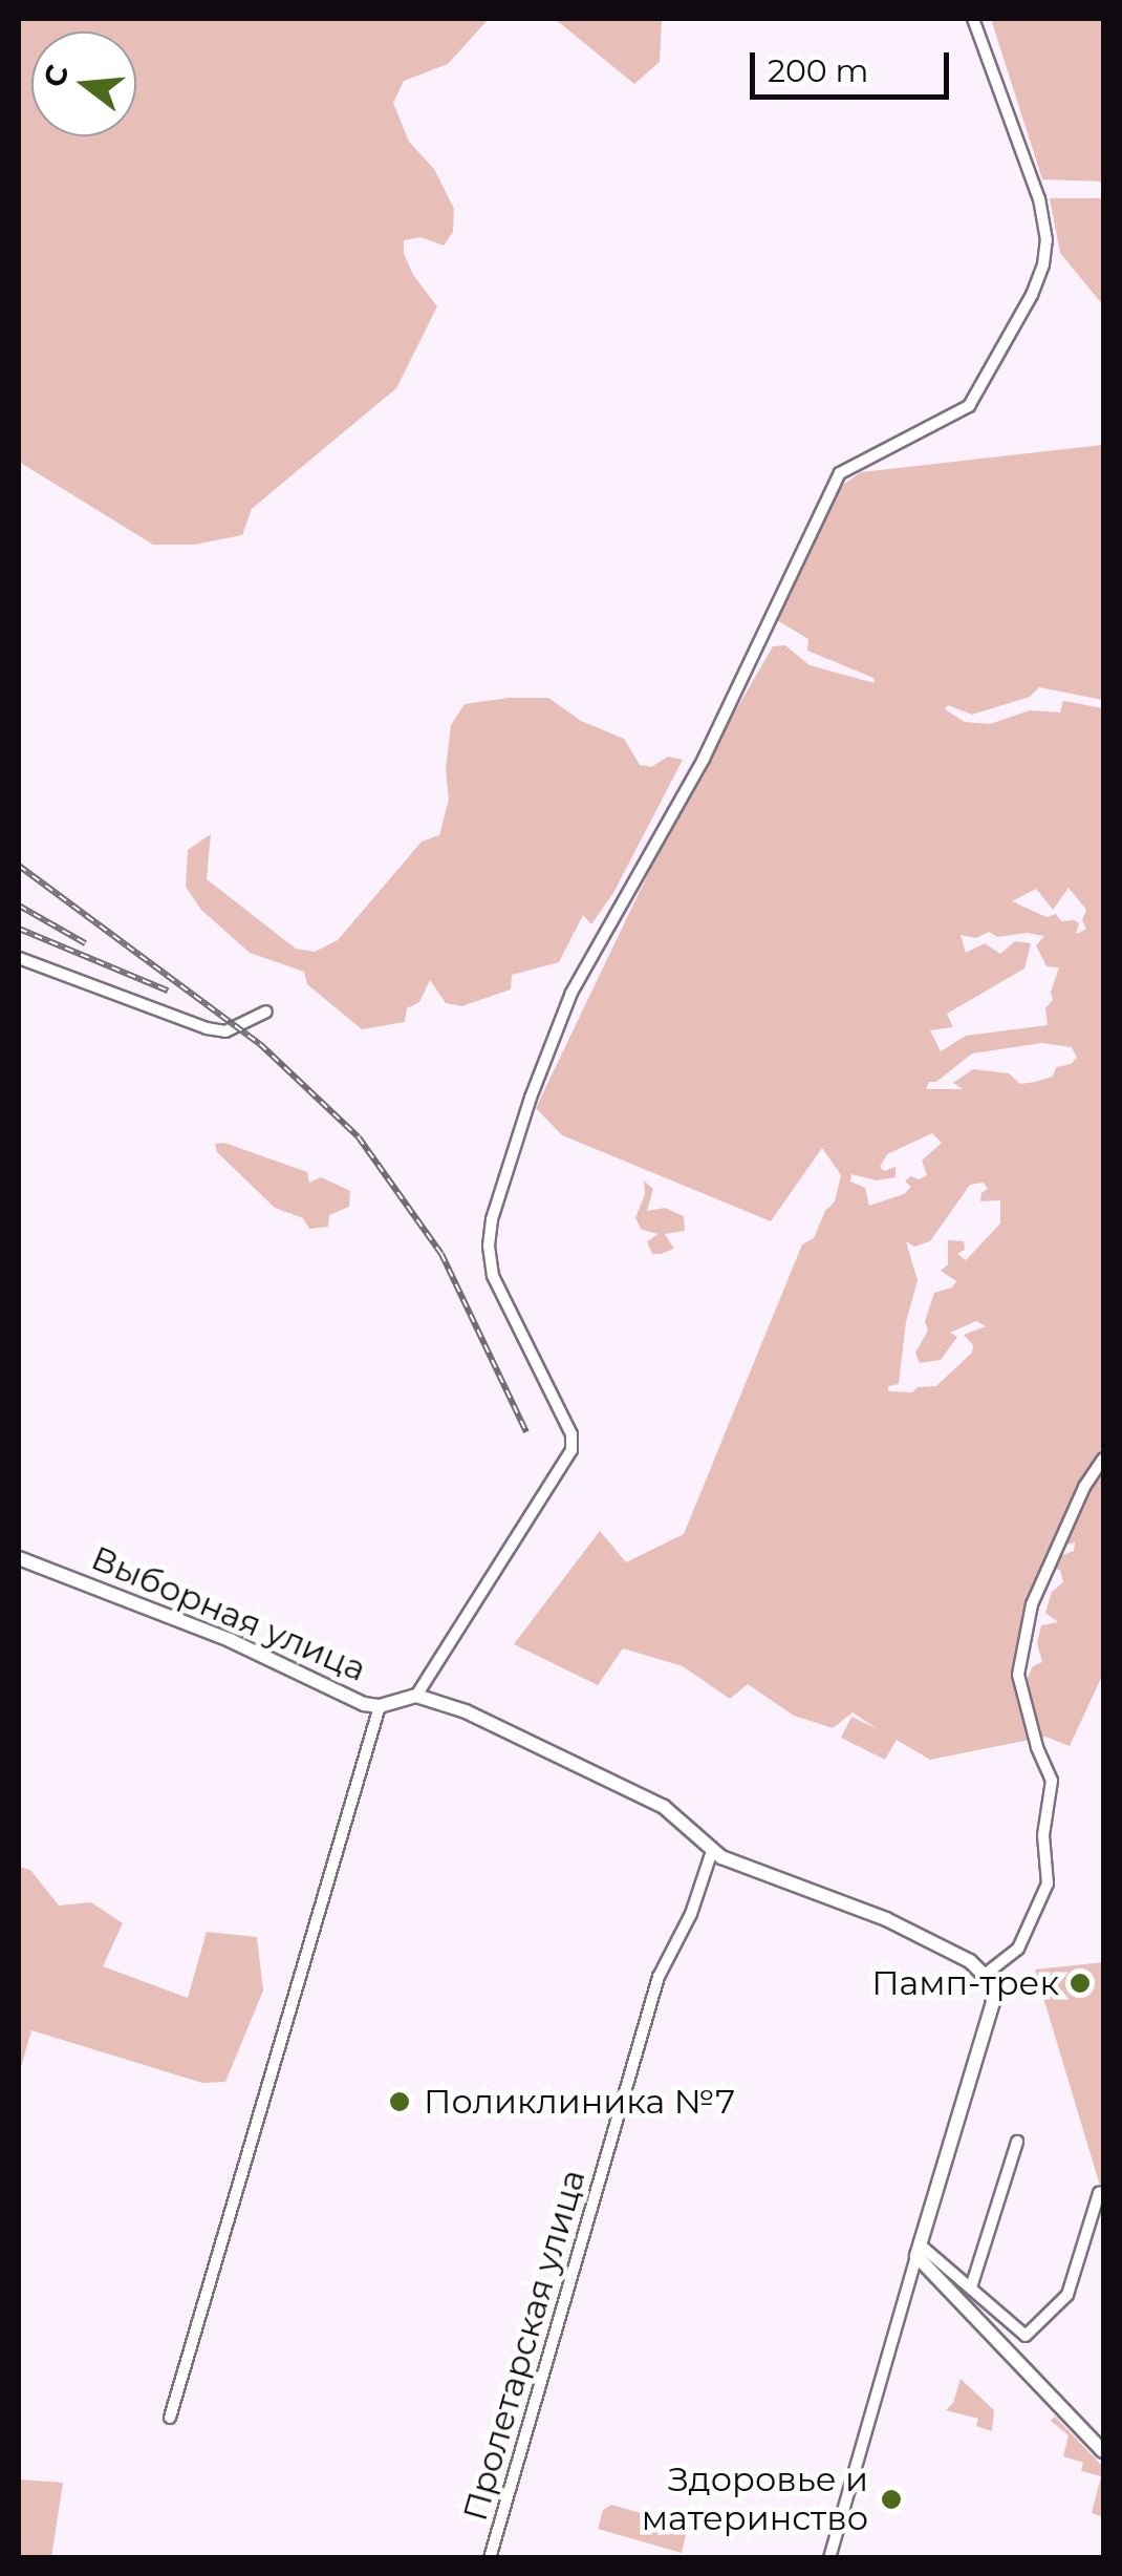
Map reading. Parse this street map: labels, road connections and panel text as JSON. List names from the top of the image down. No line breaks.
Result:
{"streets":{"main road":["Выборная улица"],"street":["Пролетарская улица"]},"places":["Памп-трек","Поликлиника №7","Здоровье и материнство"],"scale_bar":"200 m","north":"left"}
